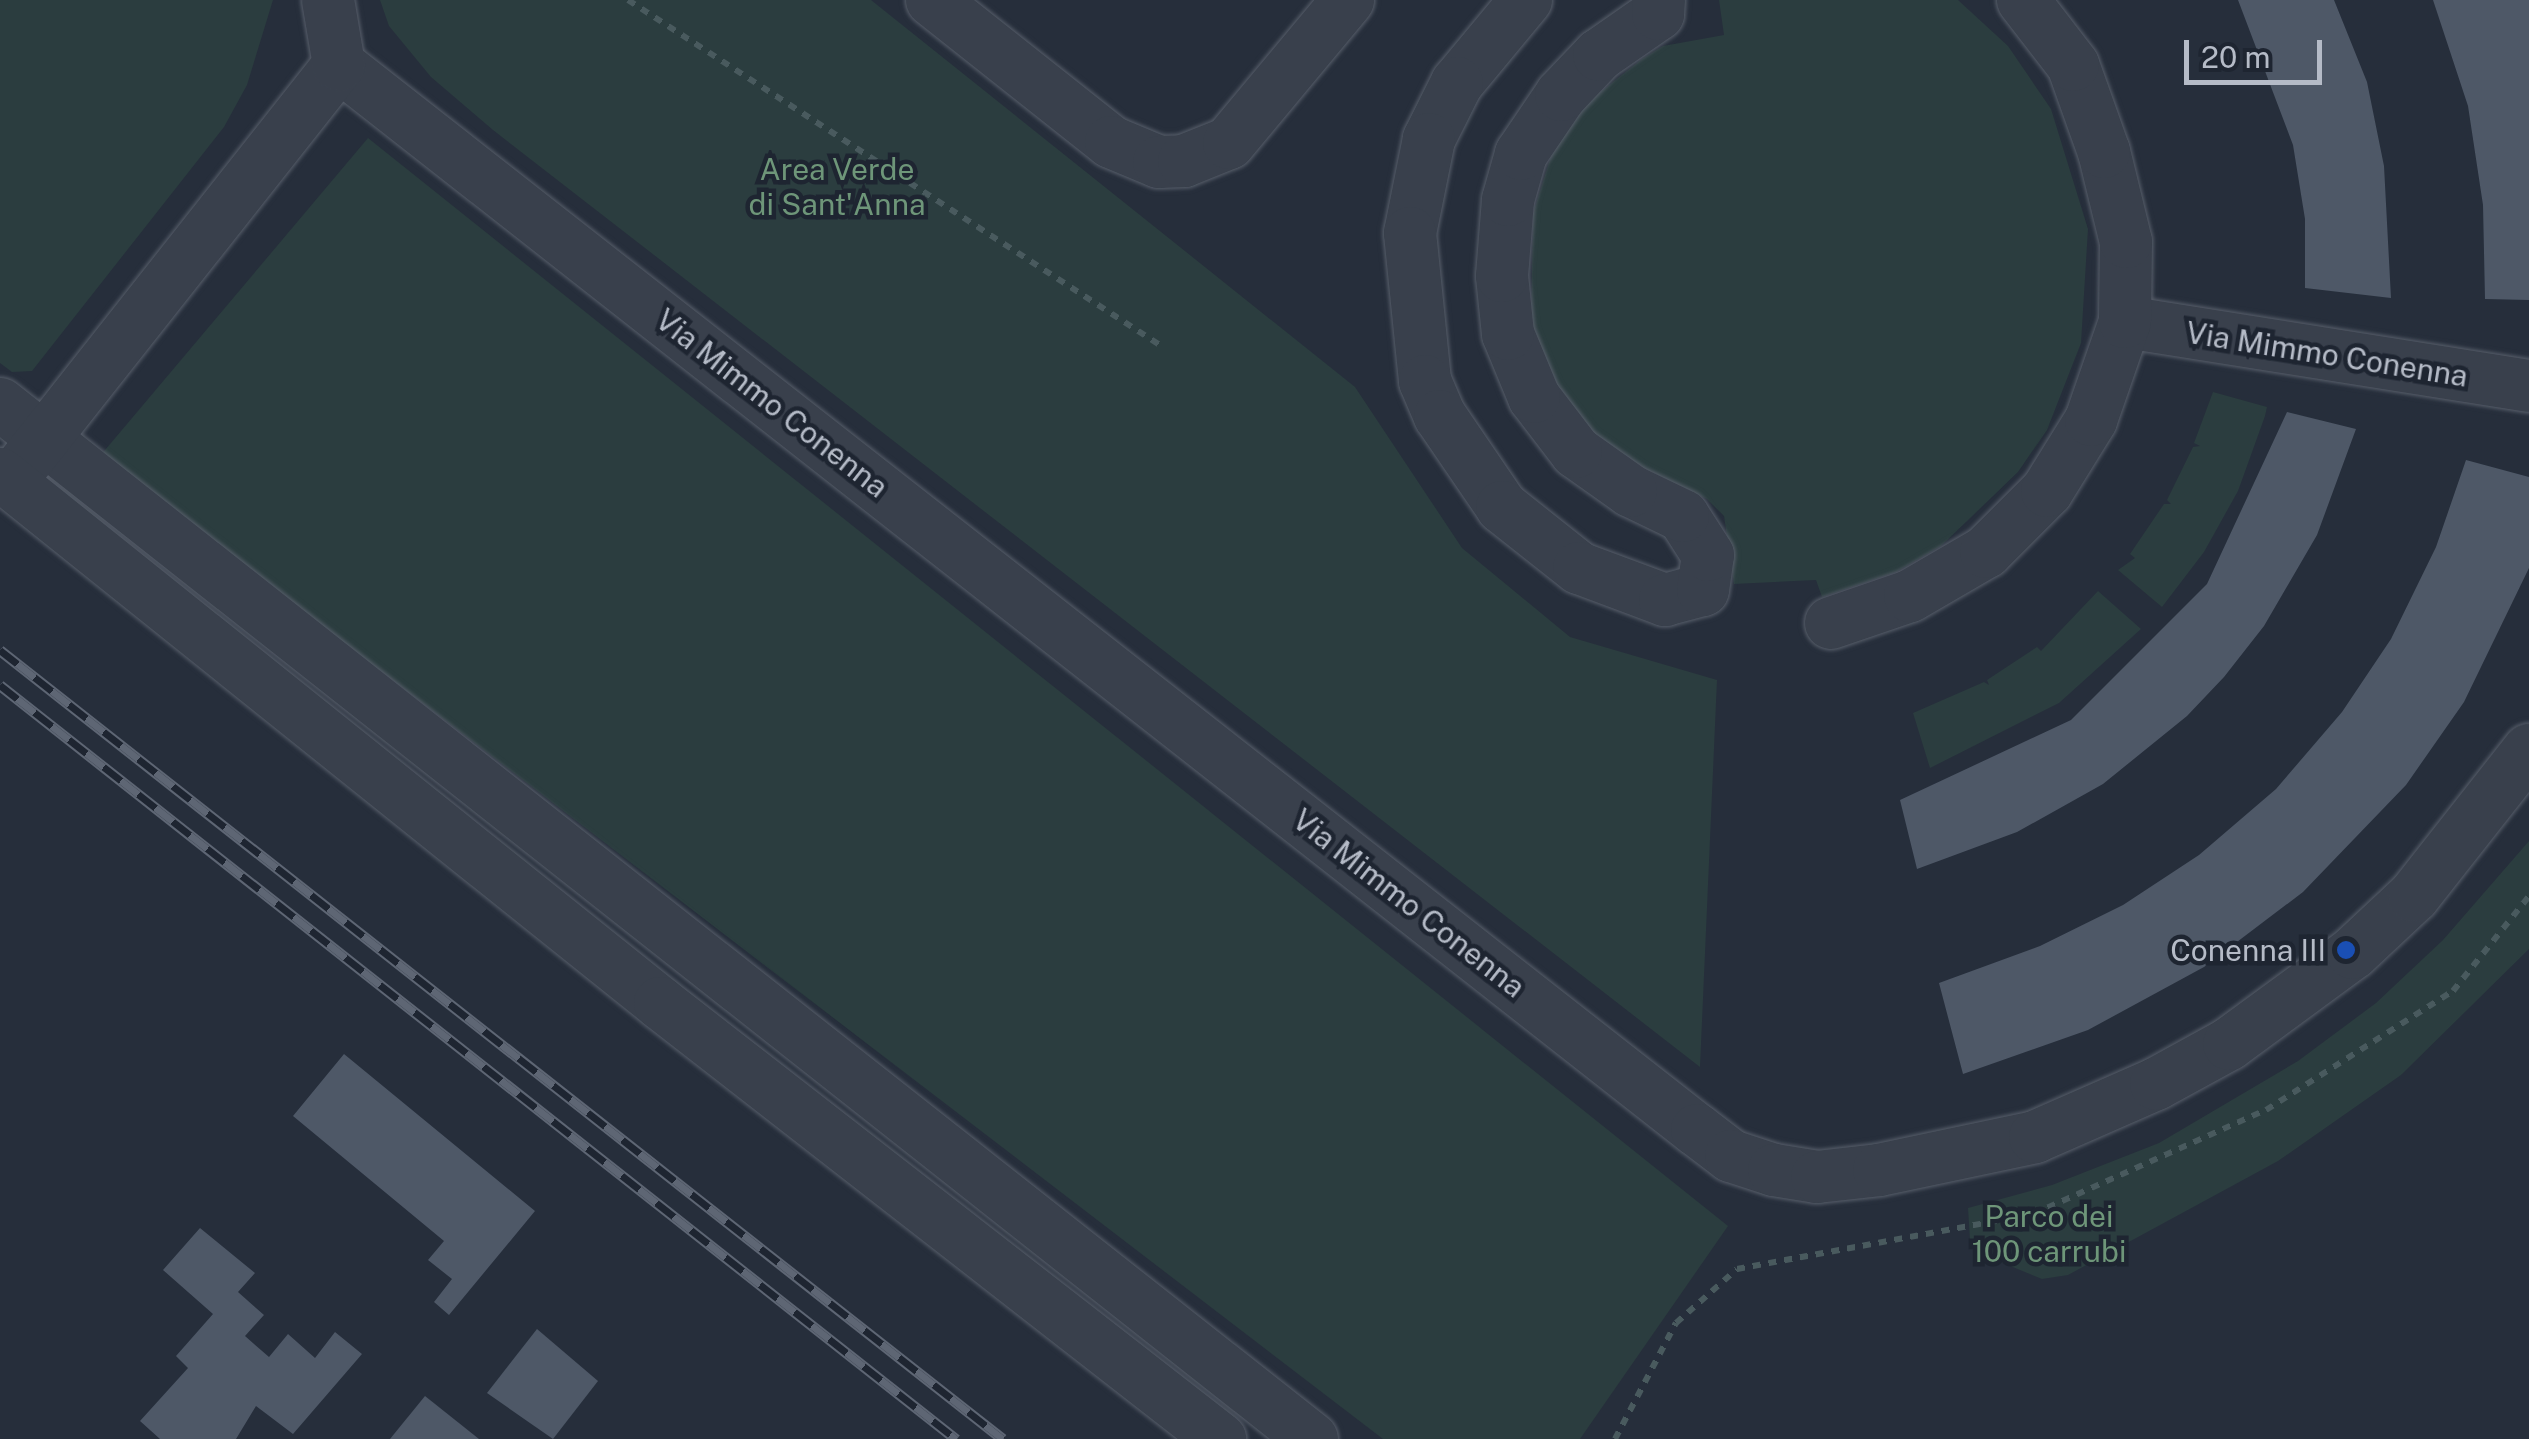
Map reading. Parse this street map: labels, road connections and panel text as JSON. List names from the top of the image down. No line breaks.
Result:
{"streets":{"street":["Via Mimmo Conenna"]},"parks":["Area Verde di Sant'Anna","Parco dei 100 carrubi"],"places":["Conenna III"],"scale_bar":"20 m"}
